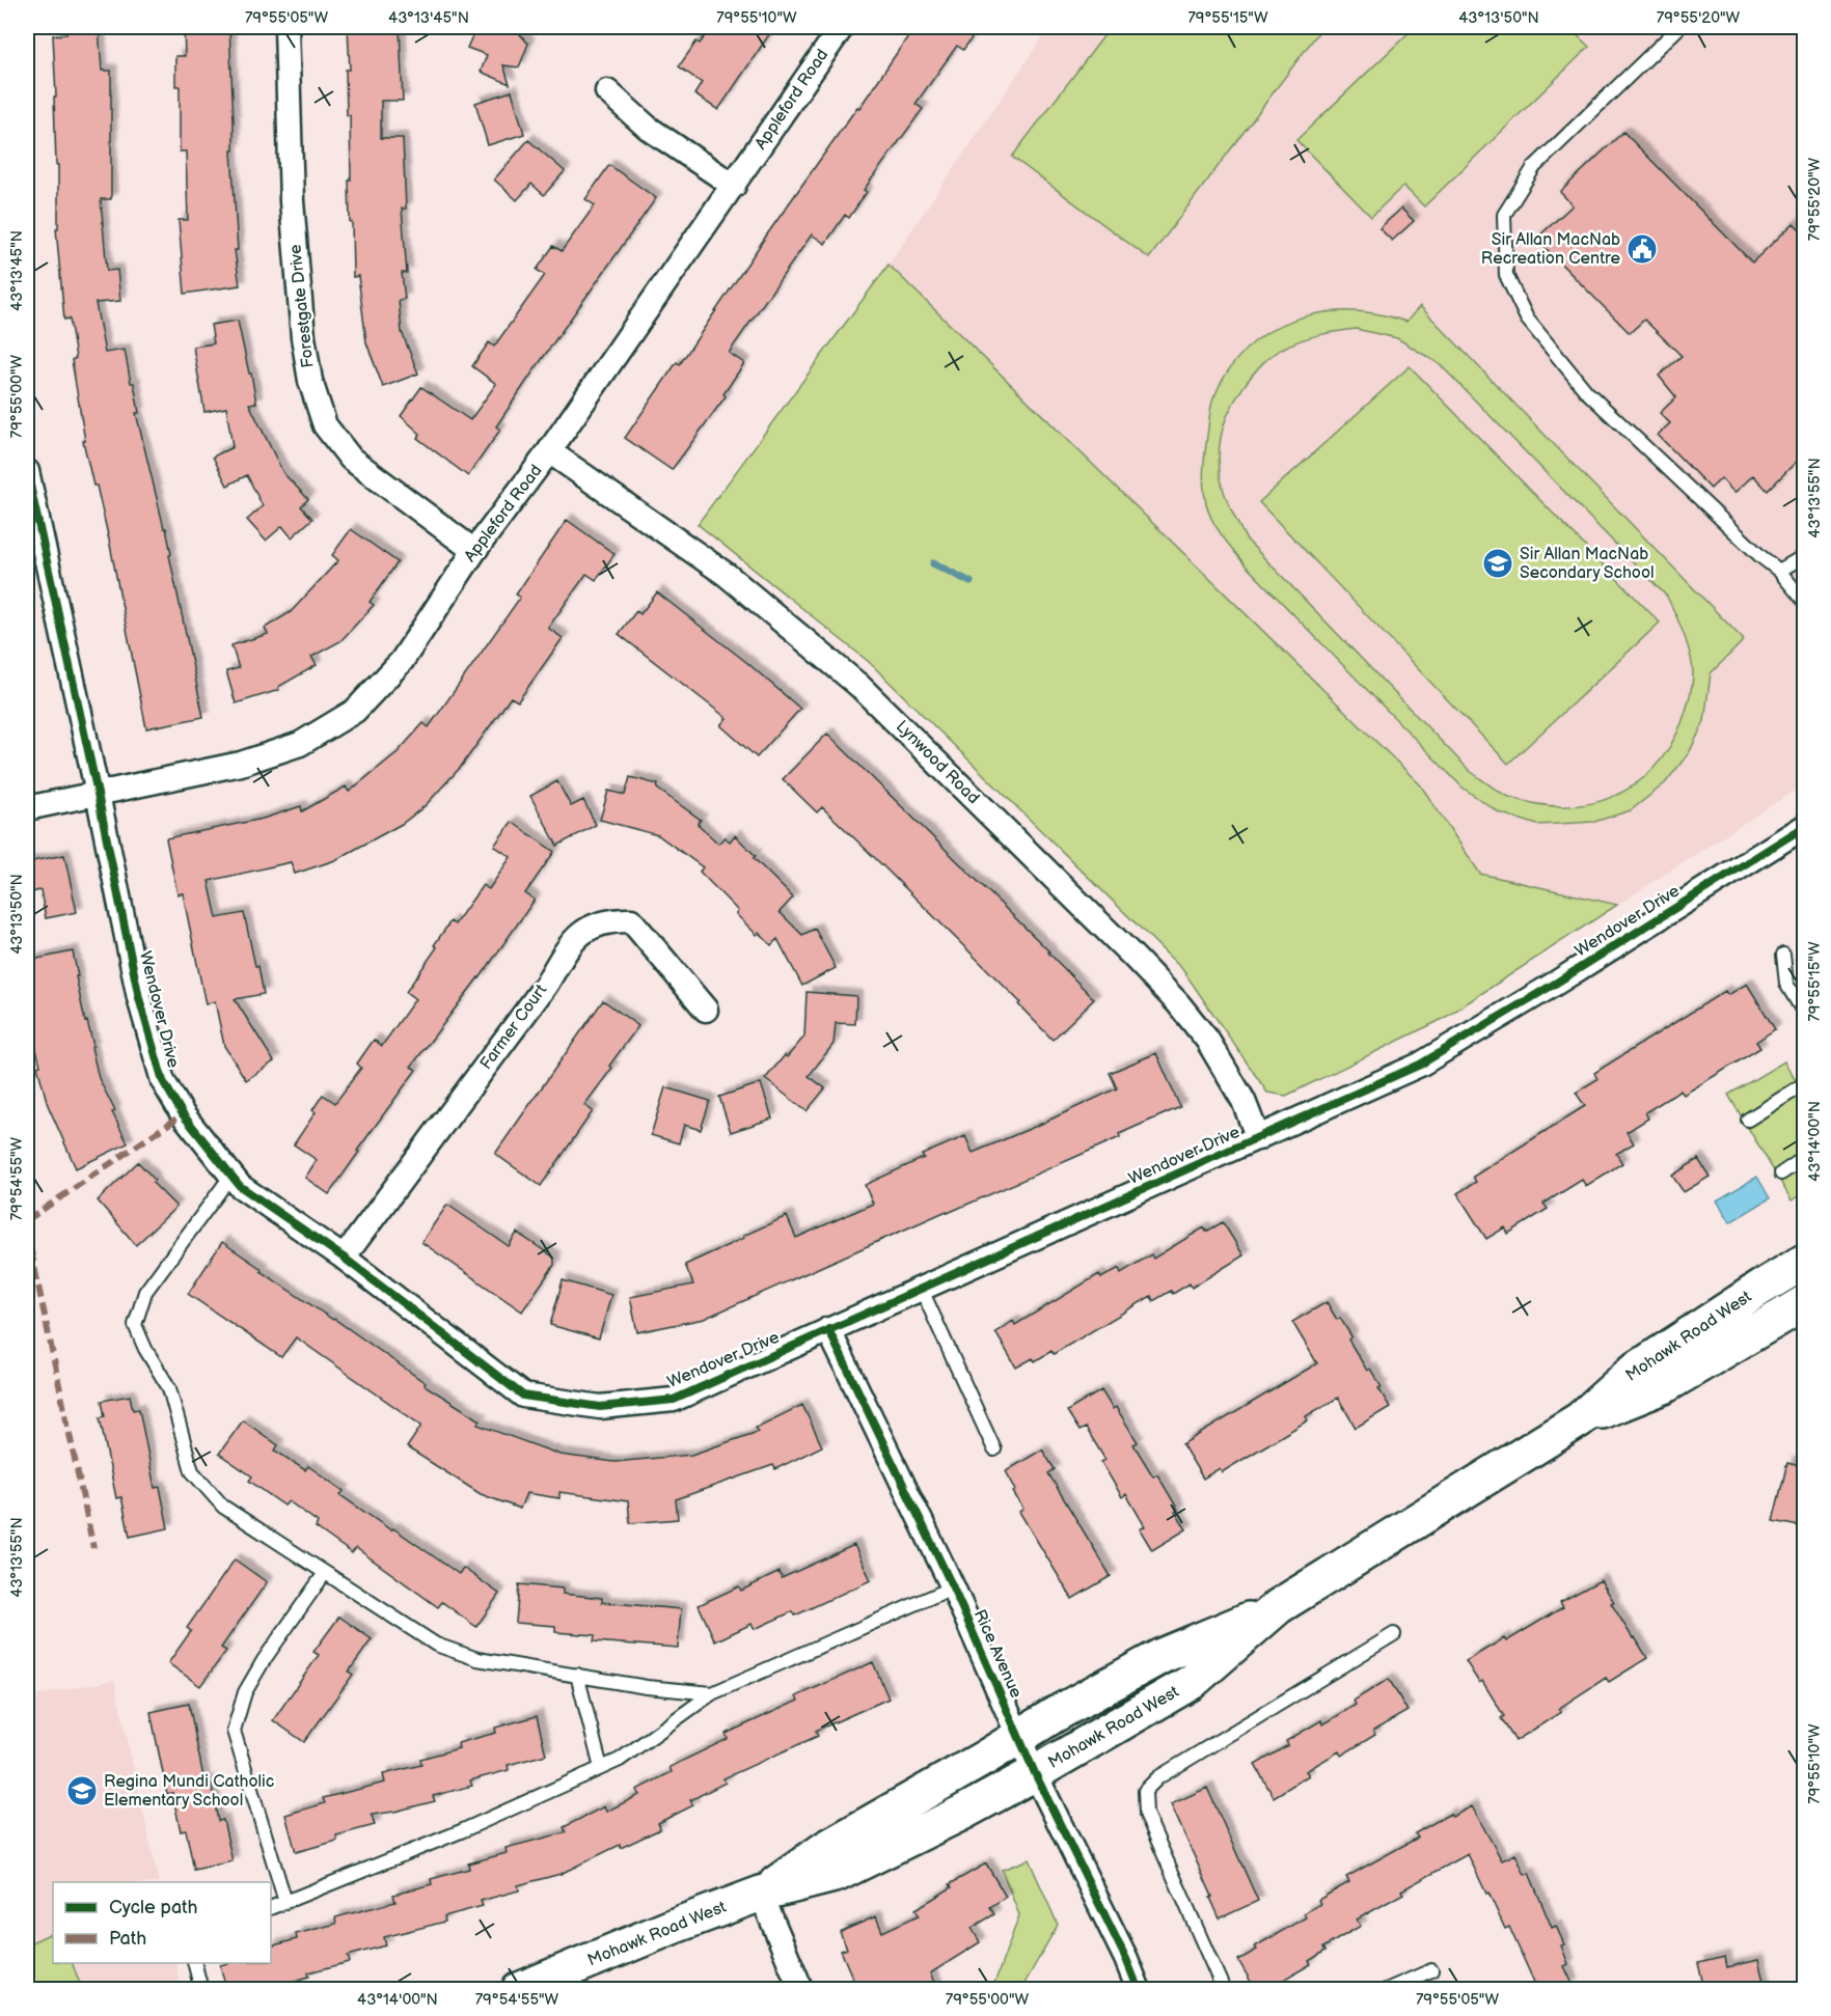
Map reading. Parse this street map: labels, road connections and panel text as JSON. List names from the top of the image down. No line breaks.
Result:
{"streets":{"main road":["Mohawk Road West"],"street":["Appleford Road","Forestgate Drive","Lynwood Road","Wendover Drive","Farmer Court","Rice Avenue"]},"crossings":[["Appleford Road","Forestgate Drive"],["Appleford Road","Lynwood Road"],["Appleford Road","Wendover Drive"],["Lynwood Road","Wendover Drive"],["Wendover Drive","Farmer Court"],["Wendover Drive","Rice Avenue"],["Mohawk Road West","Rice Avenue"]],"places":{"public building":["Sir Allan MacNab Recreation Centre"],"school or university":["Sir Allan MacNab Secondary School","Regina Mundi Catholic Elementary School"]},"legend":["Cycle path","Path"],"coordinates":["79°55'05\"W","43°13'45\"N","79°55'10\"W","79°55'15\"W","43°13'50\"N","79°55'20\"W","79°55'00\"W","43°13'55\"N","43°14'00\"N","79°54'55\"W"]}
